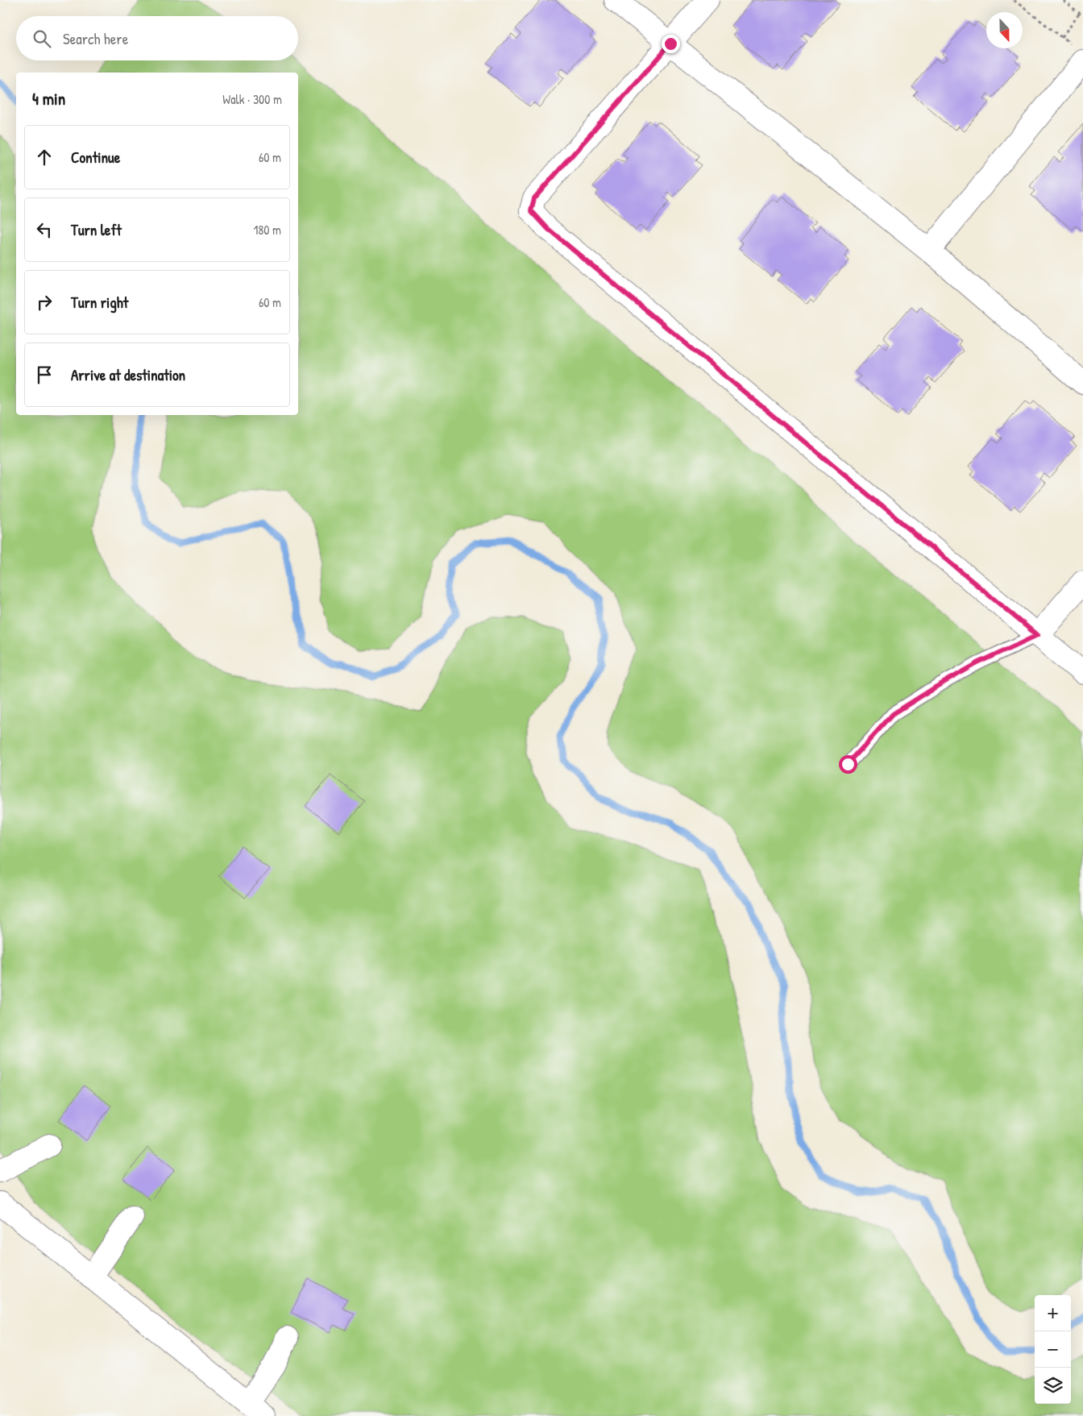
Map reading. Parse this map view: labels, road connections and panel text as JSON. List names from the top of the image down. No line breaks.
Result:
{"north":"bottom","page":{"search":"Search here","heading":["4 min","Walk · 300 m"],"list":[["Continue","60 m"],["Turn left","180 m"],["Turn right","60 m"],"Arrive at destination"],"map_buttons":["+","−"]}}
